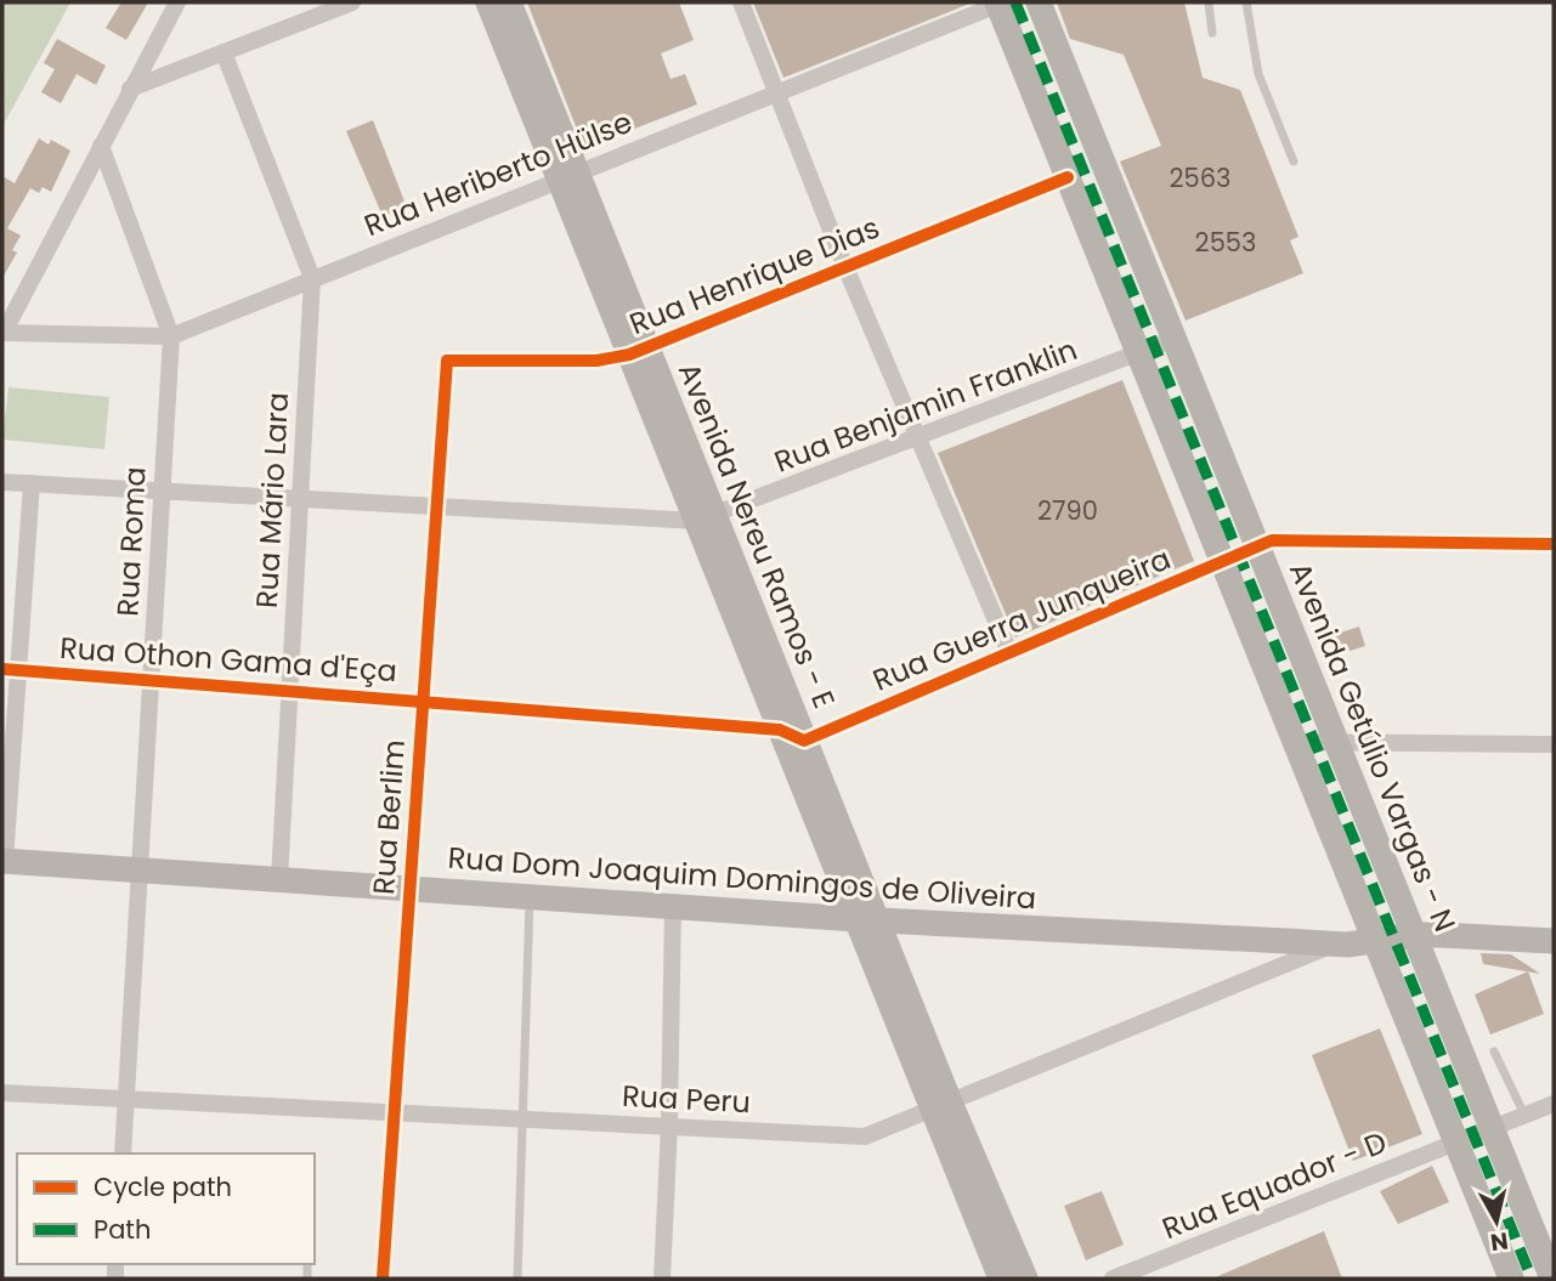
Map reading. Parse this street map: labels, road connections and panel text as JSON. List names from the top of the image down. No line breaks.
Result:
{"streets":{"street":["Rua Heriberto Hülse","Rua Henrique Dias","Rua Benjamin Franklin","Rua Mário Lara","Avenida Nereu Ramos - E","Rua Roma","Rua Guerra Junqueira","Rua Othon Gama d'Eça","Avenida Getúlio Vargas - N","Rua Berlim","Rua Dom Joaquim Domingos de Oliveira","Rua Peru","Rua Equador - D"]},"crossings":[["Rua Heriberto Hülse","Rua Mário Lara"],["Rua Heriberto Hülse","Avenida Nereu Ramos - E"],["Rua Heriberto Hülse","Rua Roma"],["Rua Henrique Dias","Avenida Nereu Ramos - E"],["Rua Henrique Dias","Rua Berlim"],["Rua Benjamin Franklin","Avenida Nereu Ramos - E"],["Rua Benjamin Franklin","Avenida Getúlio Vargas - N"],["Rua Mário Lara","Rua Othon Gama d'Eça"],["Rua Mário Lara","Rua Dom Joaquim Domingos de Oliveira"],["Avenida Nereu Ramos - E","Rua Guerra Junqueira"],["Avenida Nereu Ramos - E","Rua Othon Gama d'Eça"],["Avenida Nereu Ramos - E","Rua Dom Joaquim Domingos de Oliveira"],["Avenida Nereu Ramos - E","Rua Peru"],["Rua Roma","Rua Othon Gama d'Eça"],["Rua Roma","Rua Dom Joaquim Domingos de Oliveira"],["Rua Roma","Rua Peru"],["Rua Guerra Junqueira","Rua Othon Gama d'Eça"],["Rua Guerra Junqueira","Avenida Getúlio Vargas - N"],["Rua Othon Gama d'Eça","Rua Berlim"],["Avenida Getúlio Vargas - N","Rua Dom Joaquim Domingos de Oliveira"],["Avenida Getúlio Vargas - N","Rua Equador - D"],["Rua Berlim","Rua Dom Joaquim Domingos de Oliveira"],["Rua Berlim","Rua Peru"],["Rua Dom Joaquim Domingos de Oliveira","Rua Peru"]],"house_numbers":["2563","2553","2790"],"legend":["Cycle path","Path"],"north":"bottom"}
